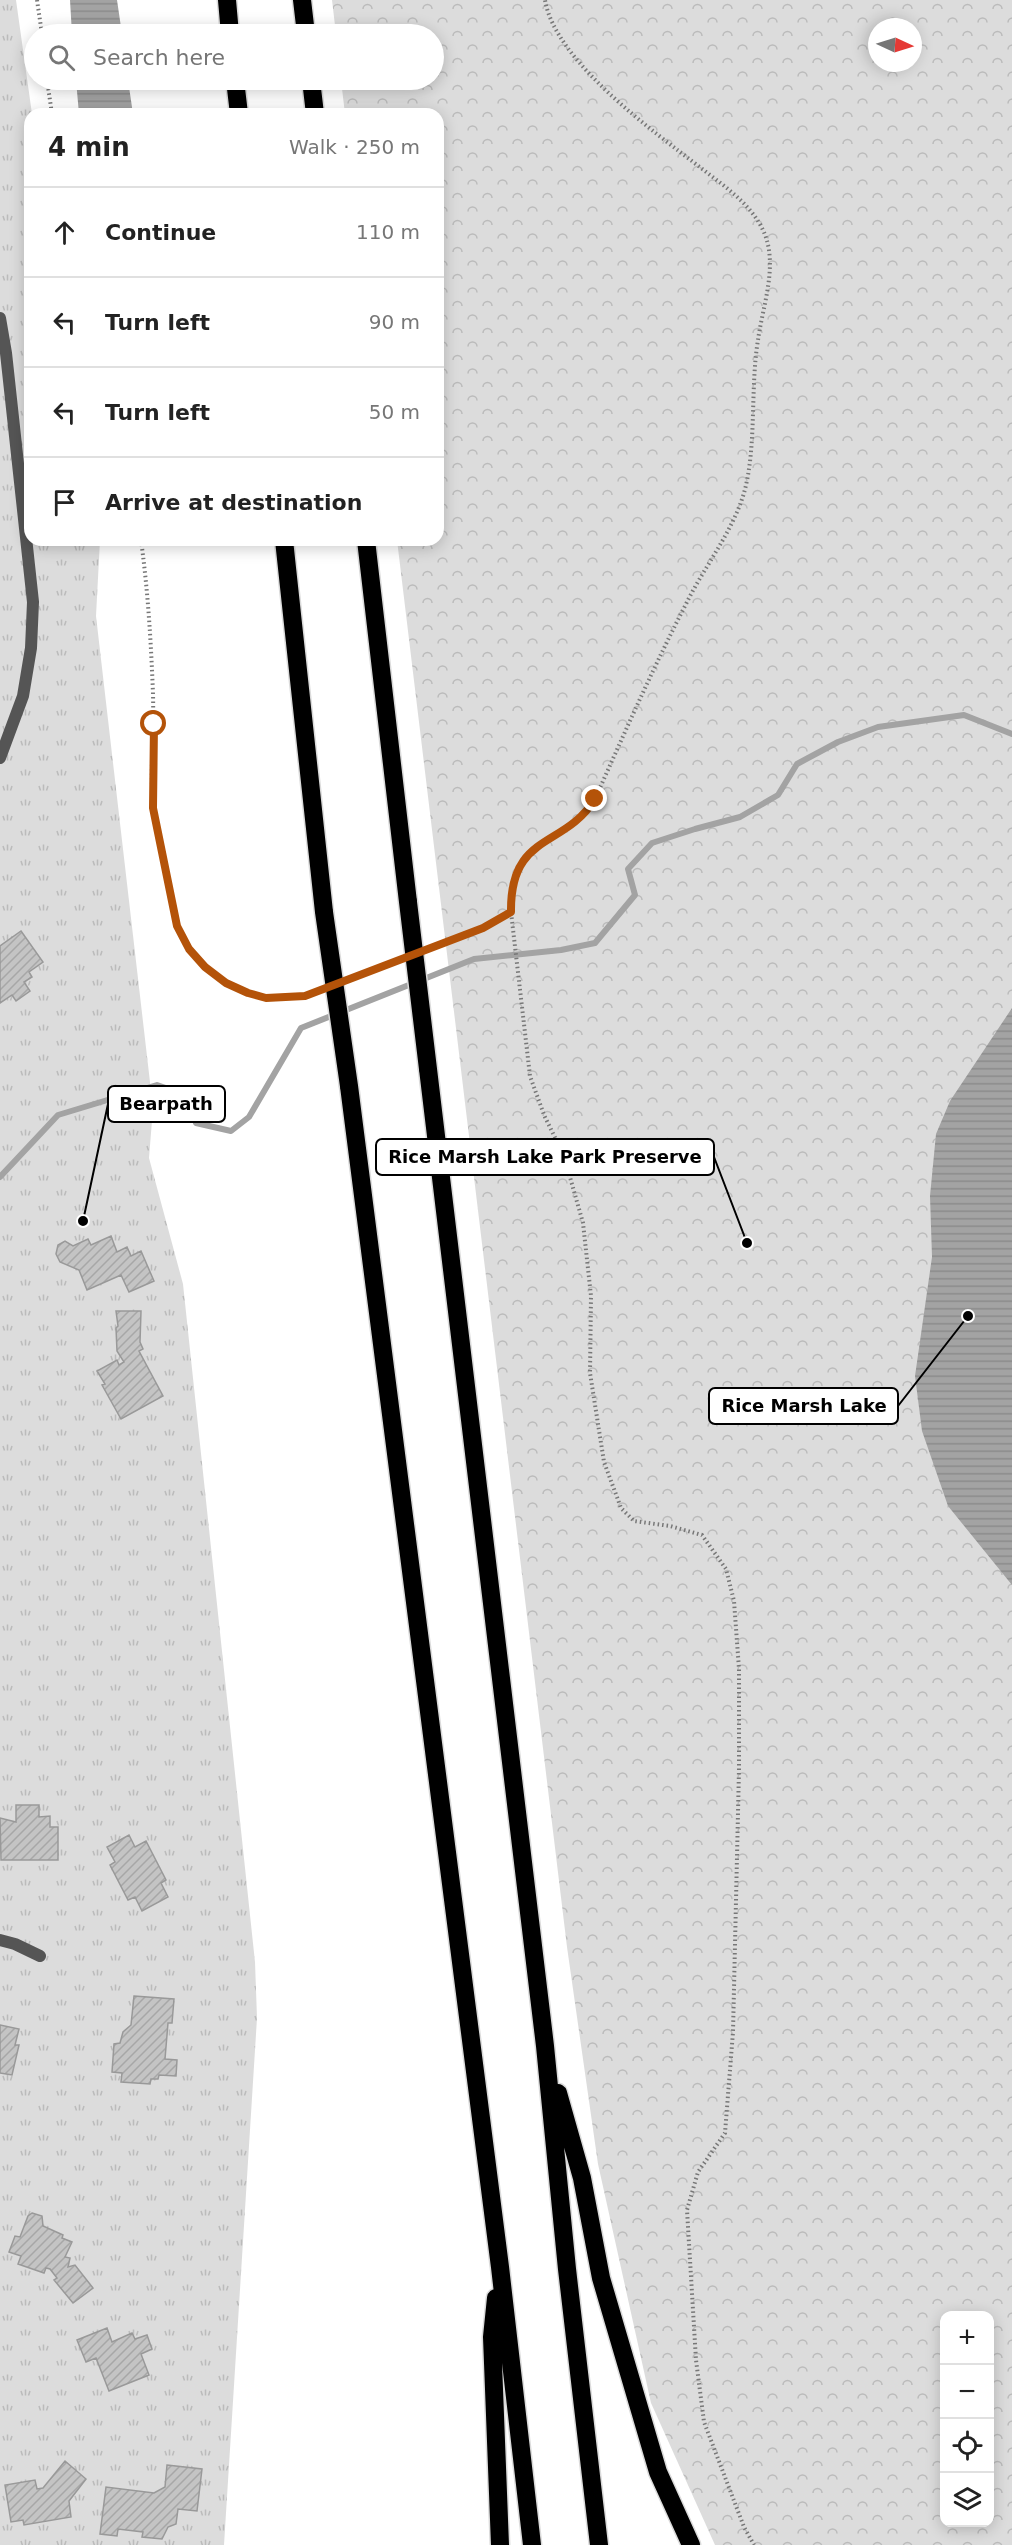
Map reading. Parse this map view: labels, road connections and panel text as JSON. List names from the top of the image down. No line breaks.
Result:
{"places":["Bearpath","Rice Marsh Lake Park Preserve","Rice Marsh Lake"],"north":"right","page":{"search":"Search here","heading":["4 min","Walk · 250 m"],"list":[["Continue","110 m"],["Turn left","90 m"],["Turn left","50 m"],"Arrive at destination"],"map_buttons":["+","−"]}}
